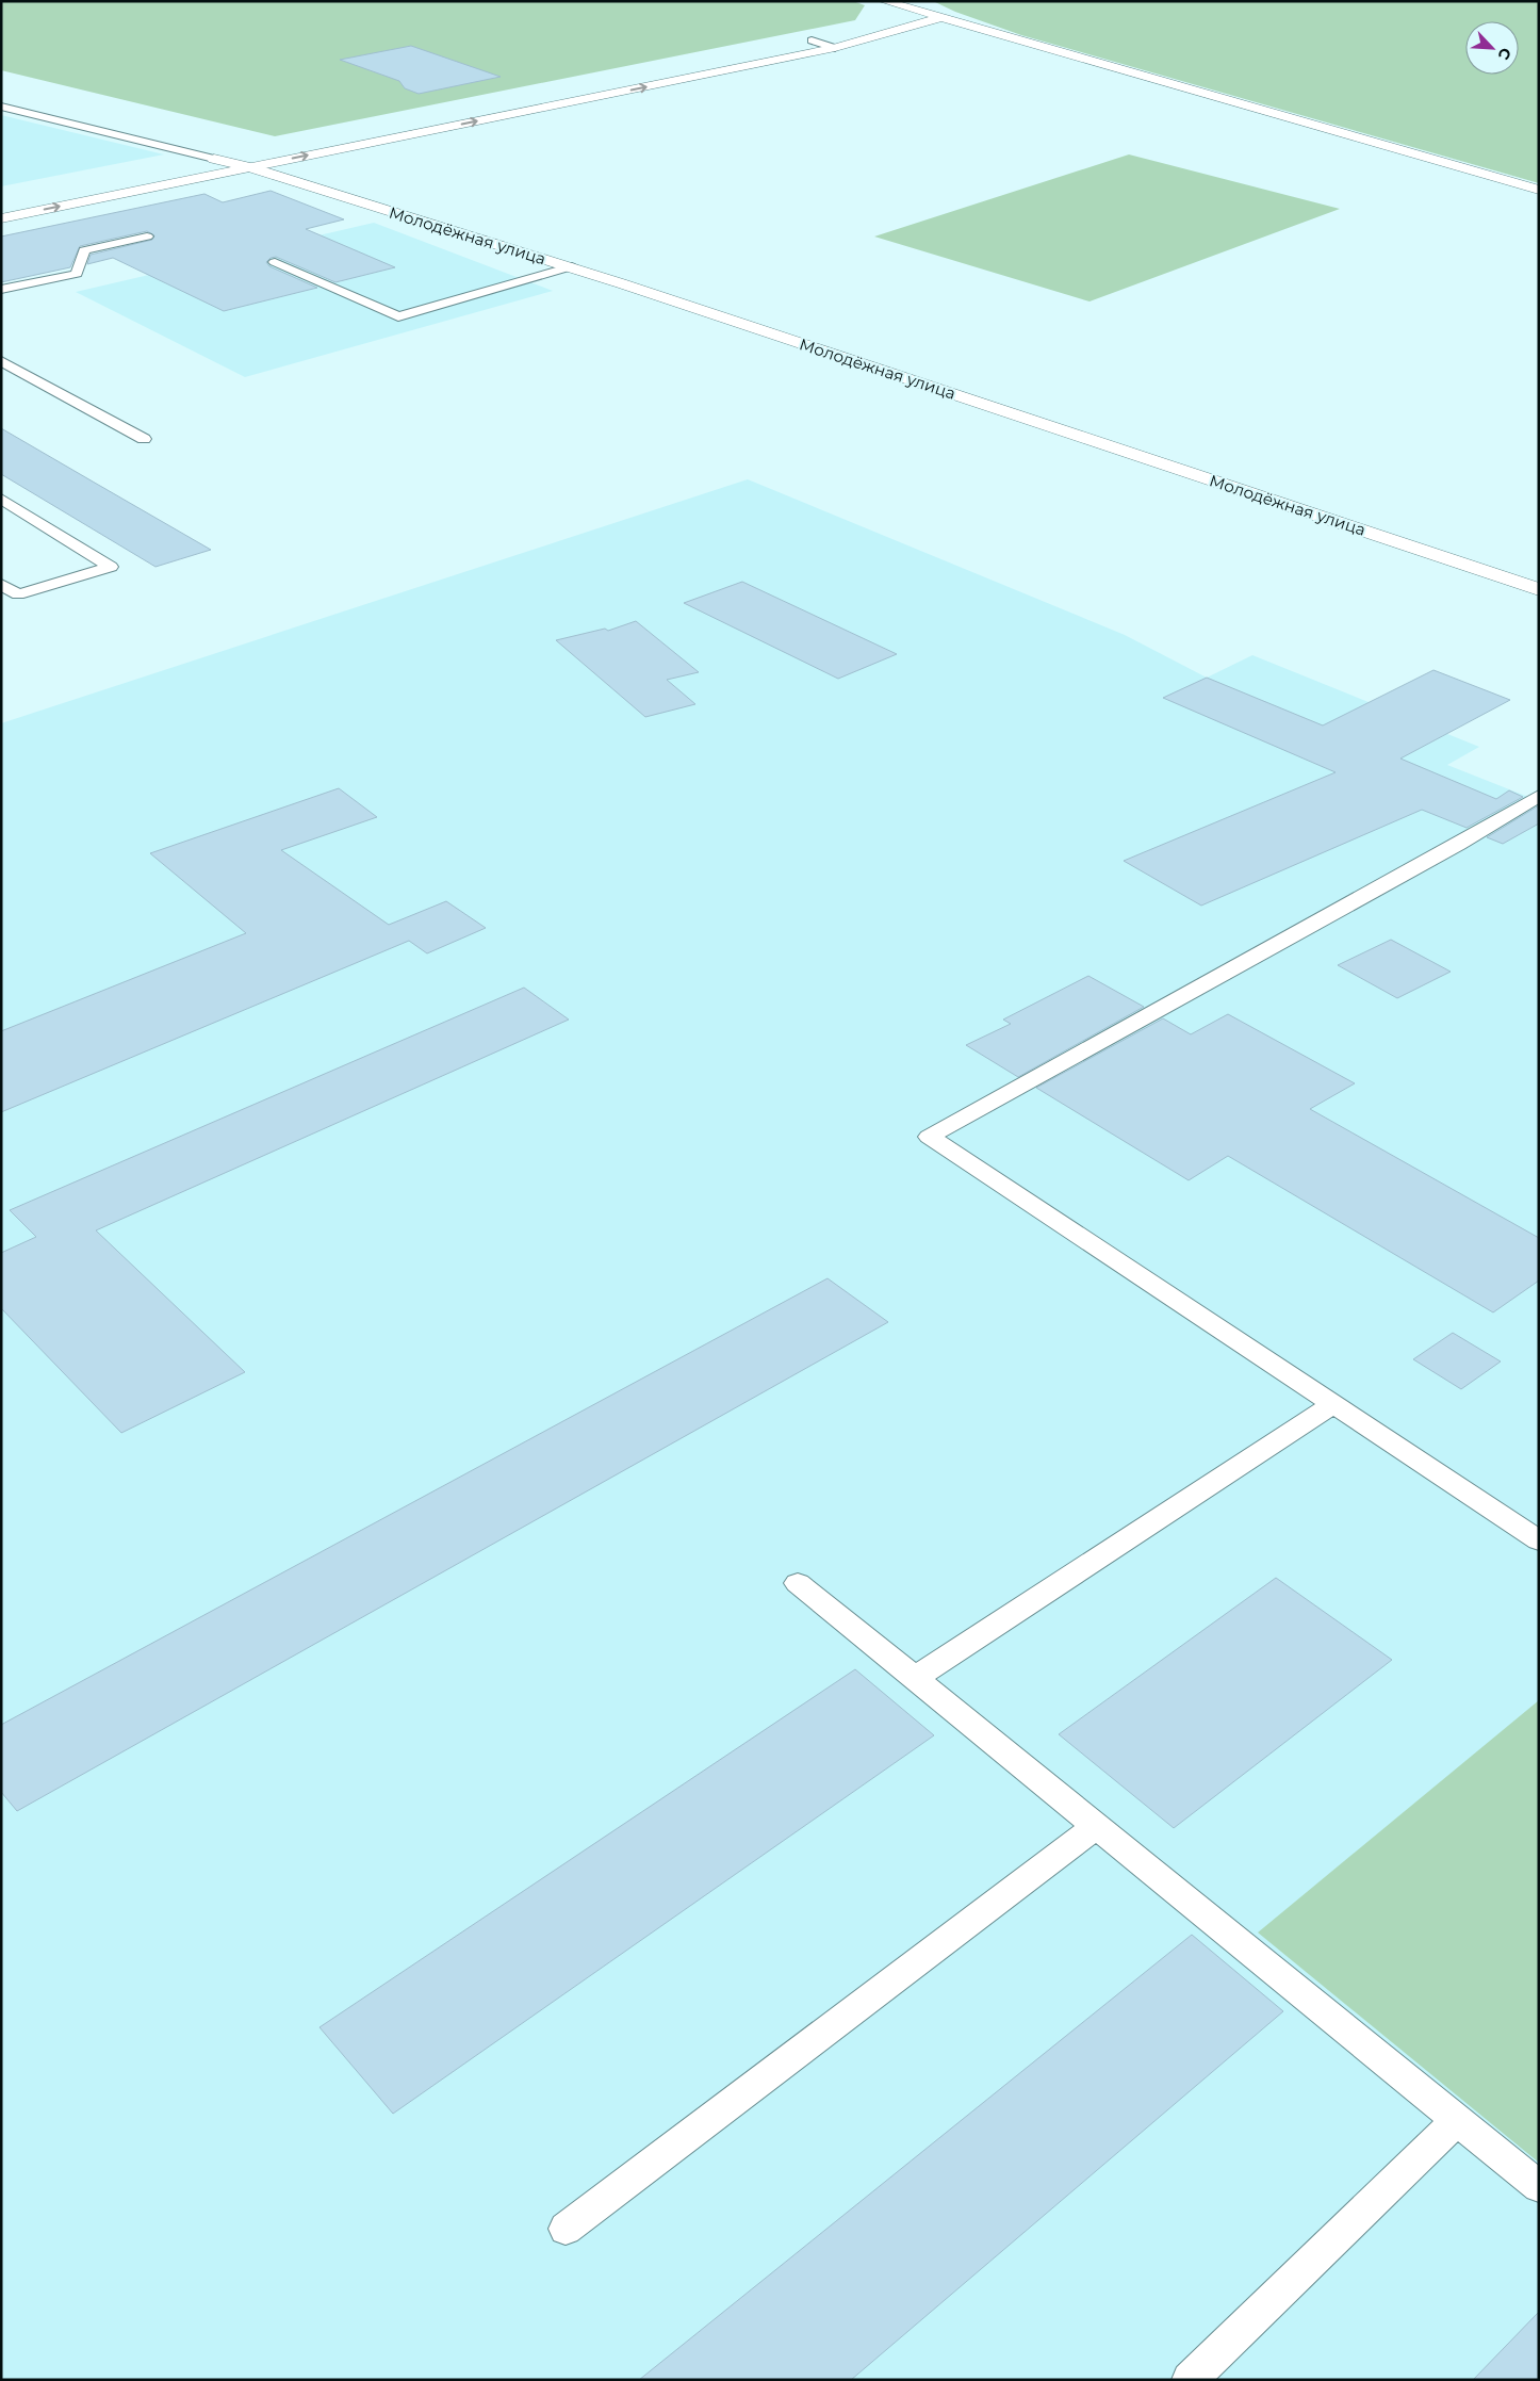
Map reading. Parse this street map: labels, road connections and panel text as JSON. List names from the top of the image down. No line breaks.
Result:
{"streets":{"street":["Молодёжная улица"]},"north":"bottom right"}
